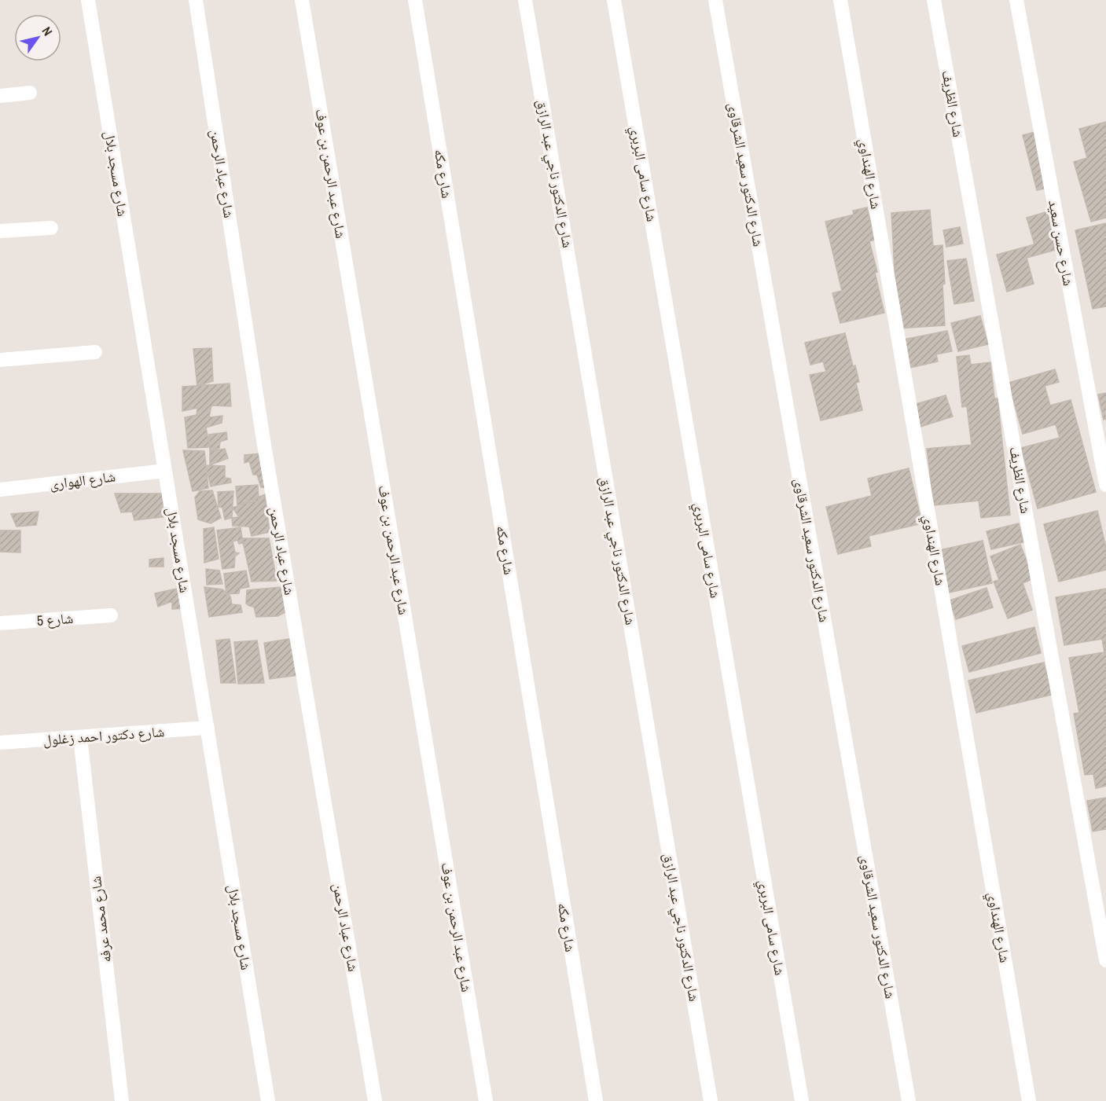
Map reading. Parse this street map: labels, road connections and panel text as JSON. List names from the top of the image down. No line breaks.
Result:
{"streets":{"street":["شارع الظريف","شارع مسجد بلال","شارع عباد الرحمن","شارع عبد الرحمن بن عوف","شارع مكه","شارع الدكتور ناجي عبد الرازق","شارع سامى البربري","شارع الهنداوي","شارع الدكتور سعيد الشرقاوى","شارع حسن سعيد","شارع الهوارى","شارع 5","شارع دكتور احمد زغلول","شارع محمد عرفه"]},"crossings":[["شارع مسجد بلال","شارع الهوارى"],["شارع مسجد بلال","شارع دكتور احمد زغلول"],["شارع دكتور احمد زغلول","شارع محمد عرفه"]],"north":"top right"}
